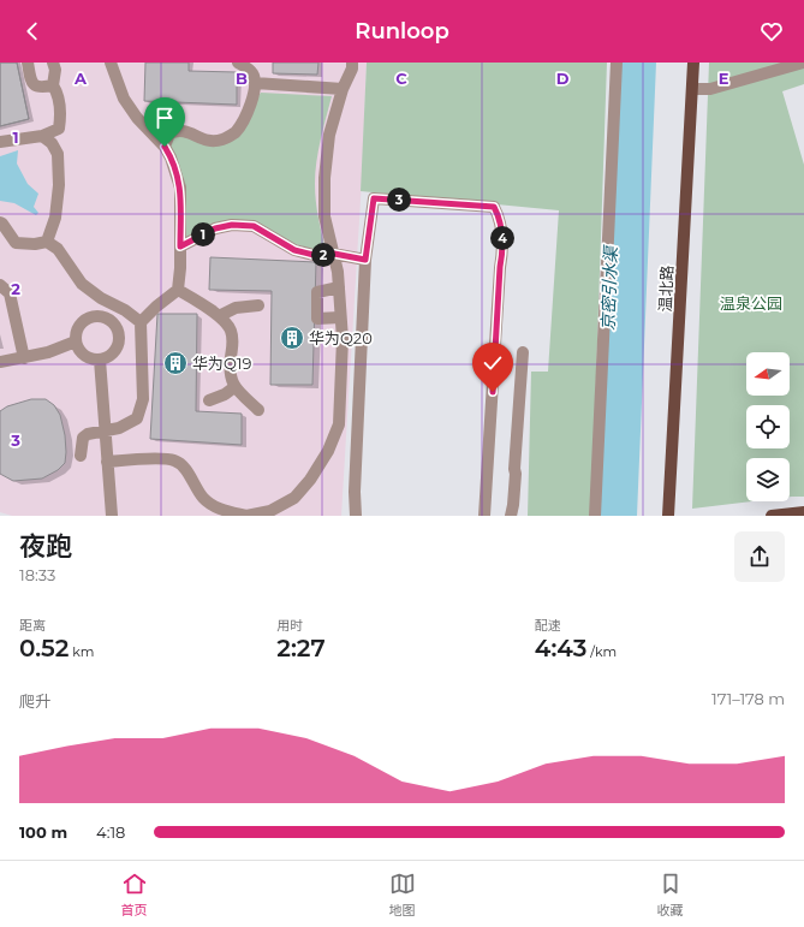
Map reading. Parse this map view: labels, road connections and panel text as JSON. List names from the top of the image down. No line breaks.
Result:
{"streets":{"main road":["温北路"]},"water":["京密引水渠"],"parks":["温泉公园"],"places":{"building":["华为Q20","华为Q19"]},"north":"left","page":{"header":"Runloop","pins":["3","1","4","2"],"heading":["夜跑","18:33"],"stats":[["距离","0.52 km"],["用时","2:27"],["配速","4:43 /km"]],"chart":["爬升","171–178 m"],"list":[{"name":"100 m","note":"4:18"}],"tabs":["首页","地图","收藏"]},"grid":{"columns":["A","B","C","D","E"],"rows":["1","2","3"]}}
